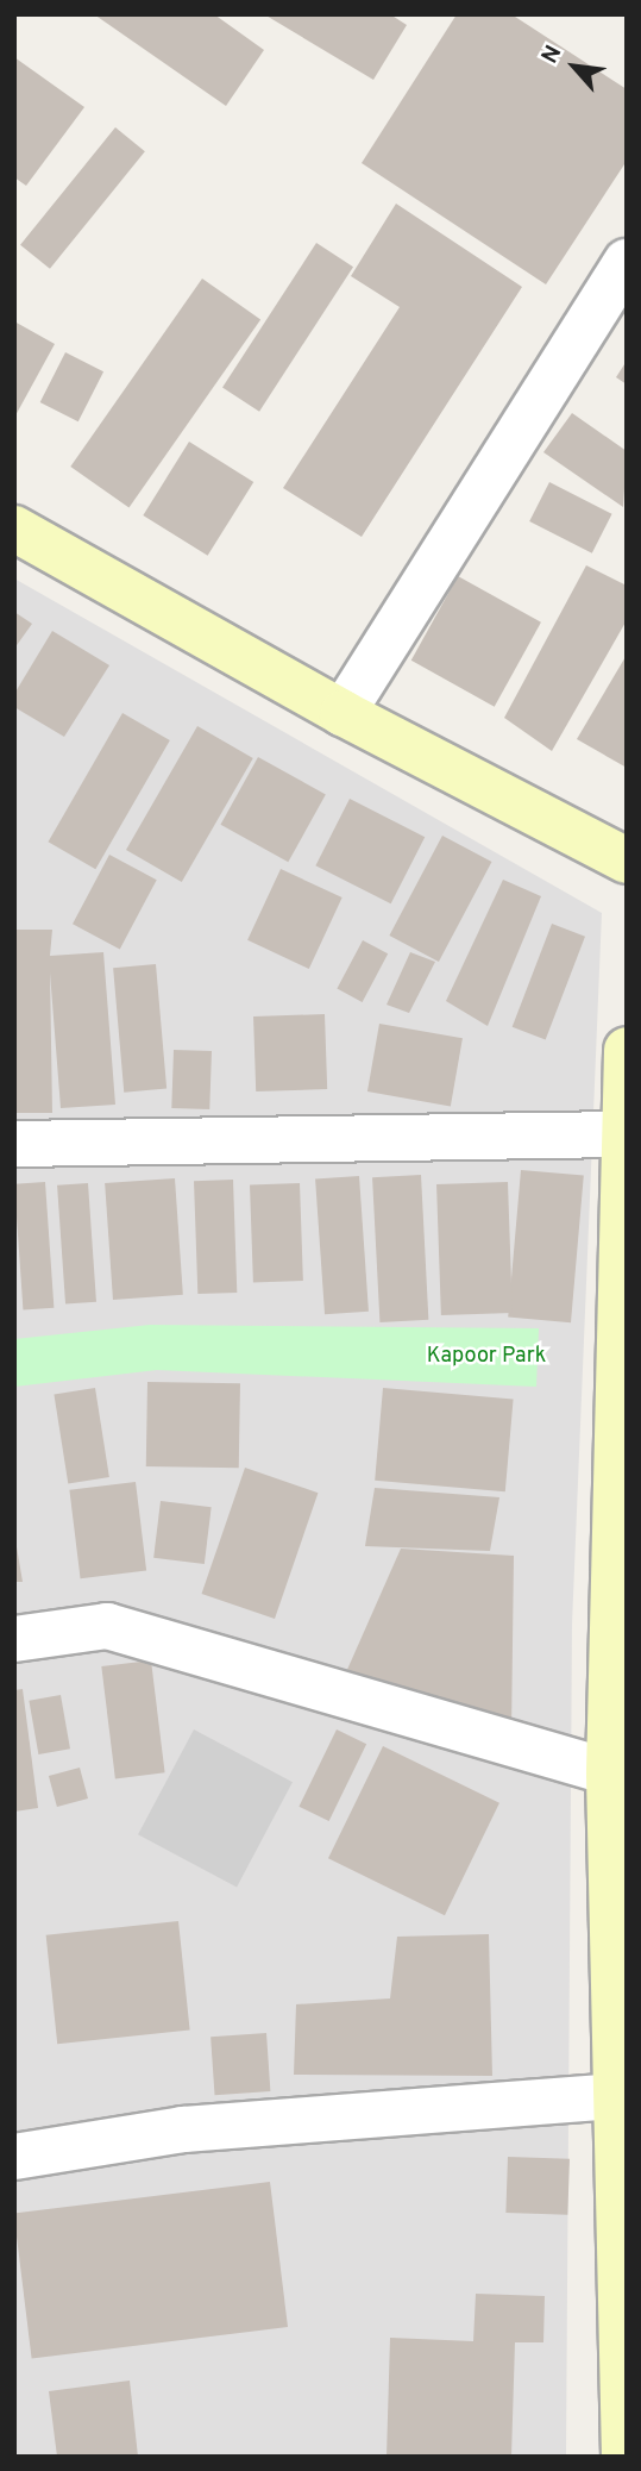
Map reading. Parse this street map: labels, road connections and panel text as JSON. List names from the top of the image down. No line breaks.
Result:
{"parks":["Kapoor Park"],"north":"top left"}
